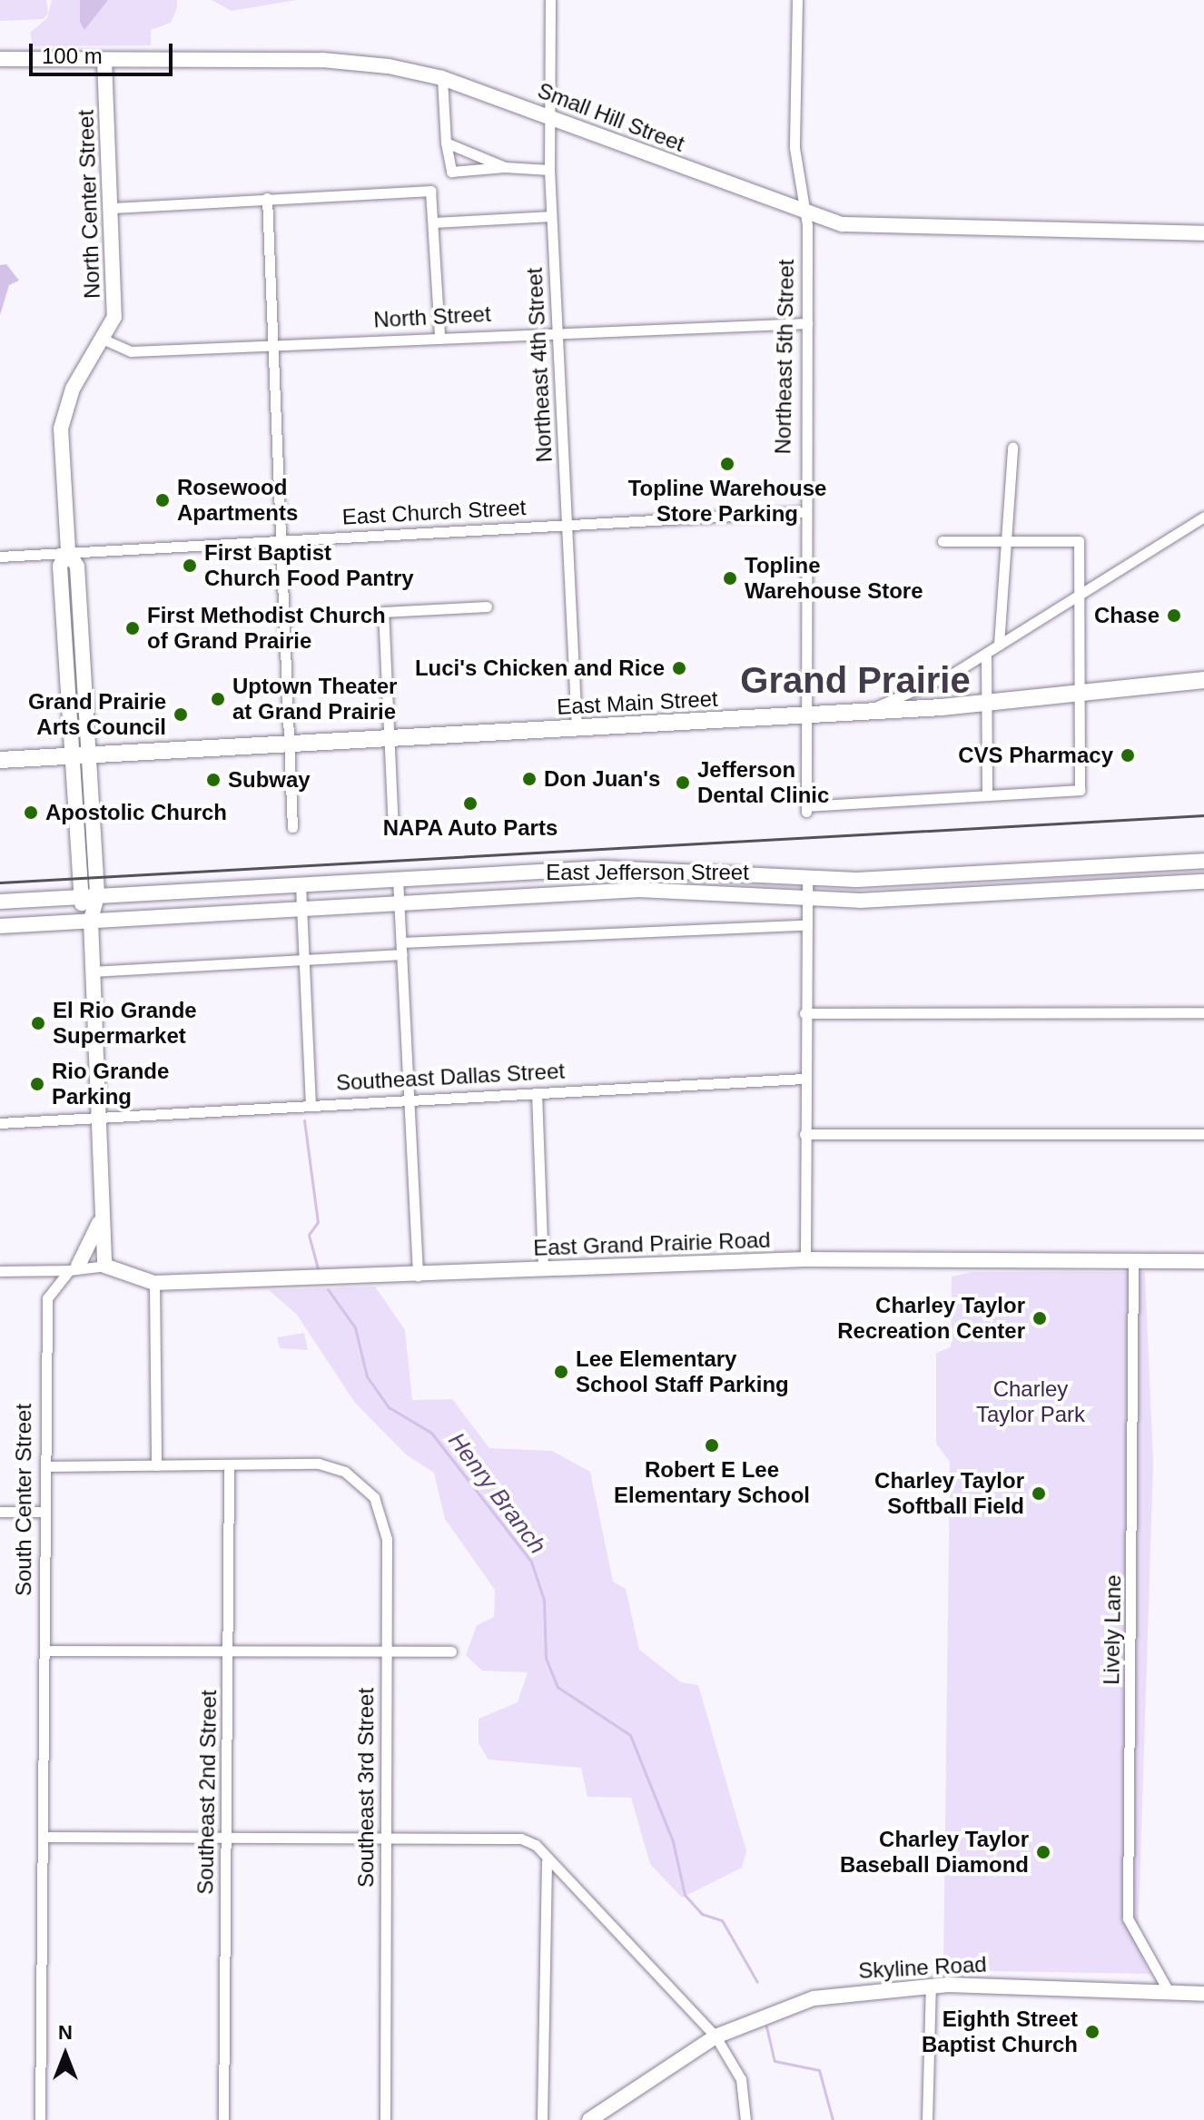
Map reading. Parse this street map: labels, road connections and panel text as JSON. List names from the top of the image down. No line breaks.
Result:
{"streets":{"main road":["East Main Street"],"street":["Small Hill Street","North Center Street","North Street","Northeast 5th Street","Northeast 4th Street","East Church Street","East Jefferson Street","Southeast Dallas Street","East Grand Prairie Road","South Center Street","Lively Lane","Southeast 3rd Street","Southeast 2nd Street","Skyline Road"]},"crossings":[["Small Hill Street","North Center Street"],["Small Hill Street","Northeast 5th Street"],["Small Hill Street","Northeast 4th Street"],["North Center Street","North Street"],["North Center Street","East Church Street"],["North Center Street","East Main Street"],["North Street","Northeast 5th Street"],["North Street","Northeast 4th Street"],["Northeast 5th Street","East Church Street"],["Northeast 5th Street","East Main Street"],["Northeast 4th Street","East Church Street"],["Northeast 4th Street","East Main Street"],["East Grand Prairie Road","Lively Lane"],["Lively Lane","Skyline Road"],["Southeast 3rd Street","Southeast 2nd Street"]],"districts":["Grand Prairie"],"water":["Henry Branch"],"parks":["Charley Taylor Park"],"places":["Topline Warehouse Store Parking","Rosewood Apartments","First Baptist Church Food Pantry","Topline Warehouse Store","Chase","First Methodist Church of Grand Prairie","Luci's Chicken and Rice","Uptown Theater at Grand Prairie","Grand Prairie Arts Council","CVS Pharmacy","Don Juan's","Subway","Jefferson Dental Clinic","NAPA Auto Parts","Apostolic Church","El Rio Grande Supermarket","Rio Grande Parking","Charley Taylor Recreation Center","Lee Elementary School Staff Parking","Robert E Lee Elementary School","Charley Taylor Softball Field","Charley Taylor Baseball Diamond","Eighth Street Baptist Church"],"scale_bar":"100 m","north":"top"}
